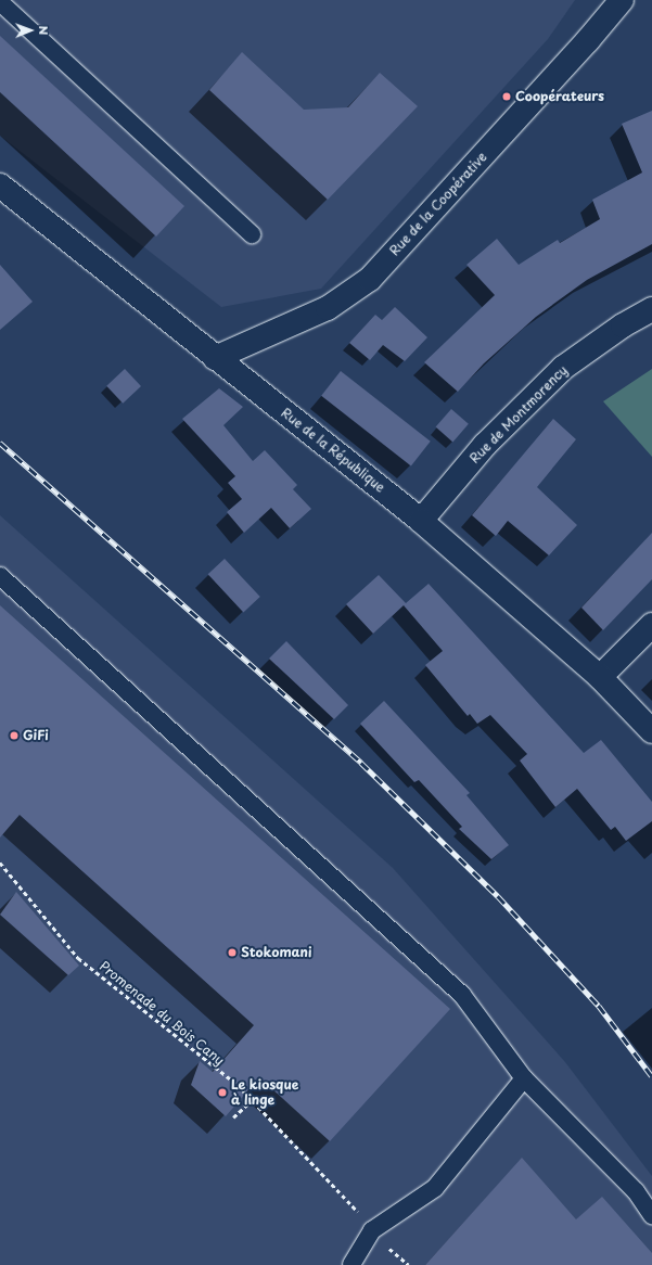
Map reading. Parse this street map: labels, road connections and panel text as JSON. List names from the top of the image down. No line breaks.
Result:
{"streets":{"street":["Rue de la Coopérative","Rue de Montmorency","Rue de la République"],"path":["Promenade du Bois Cany"]},"crossings":[["Rue de la Coopérative","Rue de la République"],["Rue de Montmorency","Rue de la République"]],"places":["Coopérateurs","GiFi","Stokomani","Le kiosque à linge"],"north":"right"}
